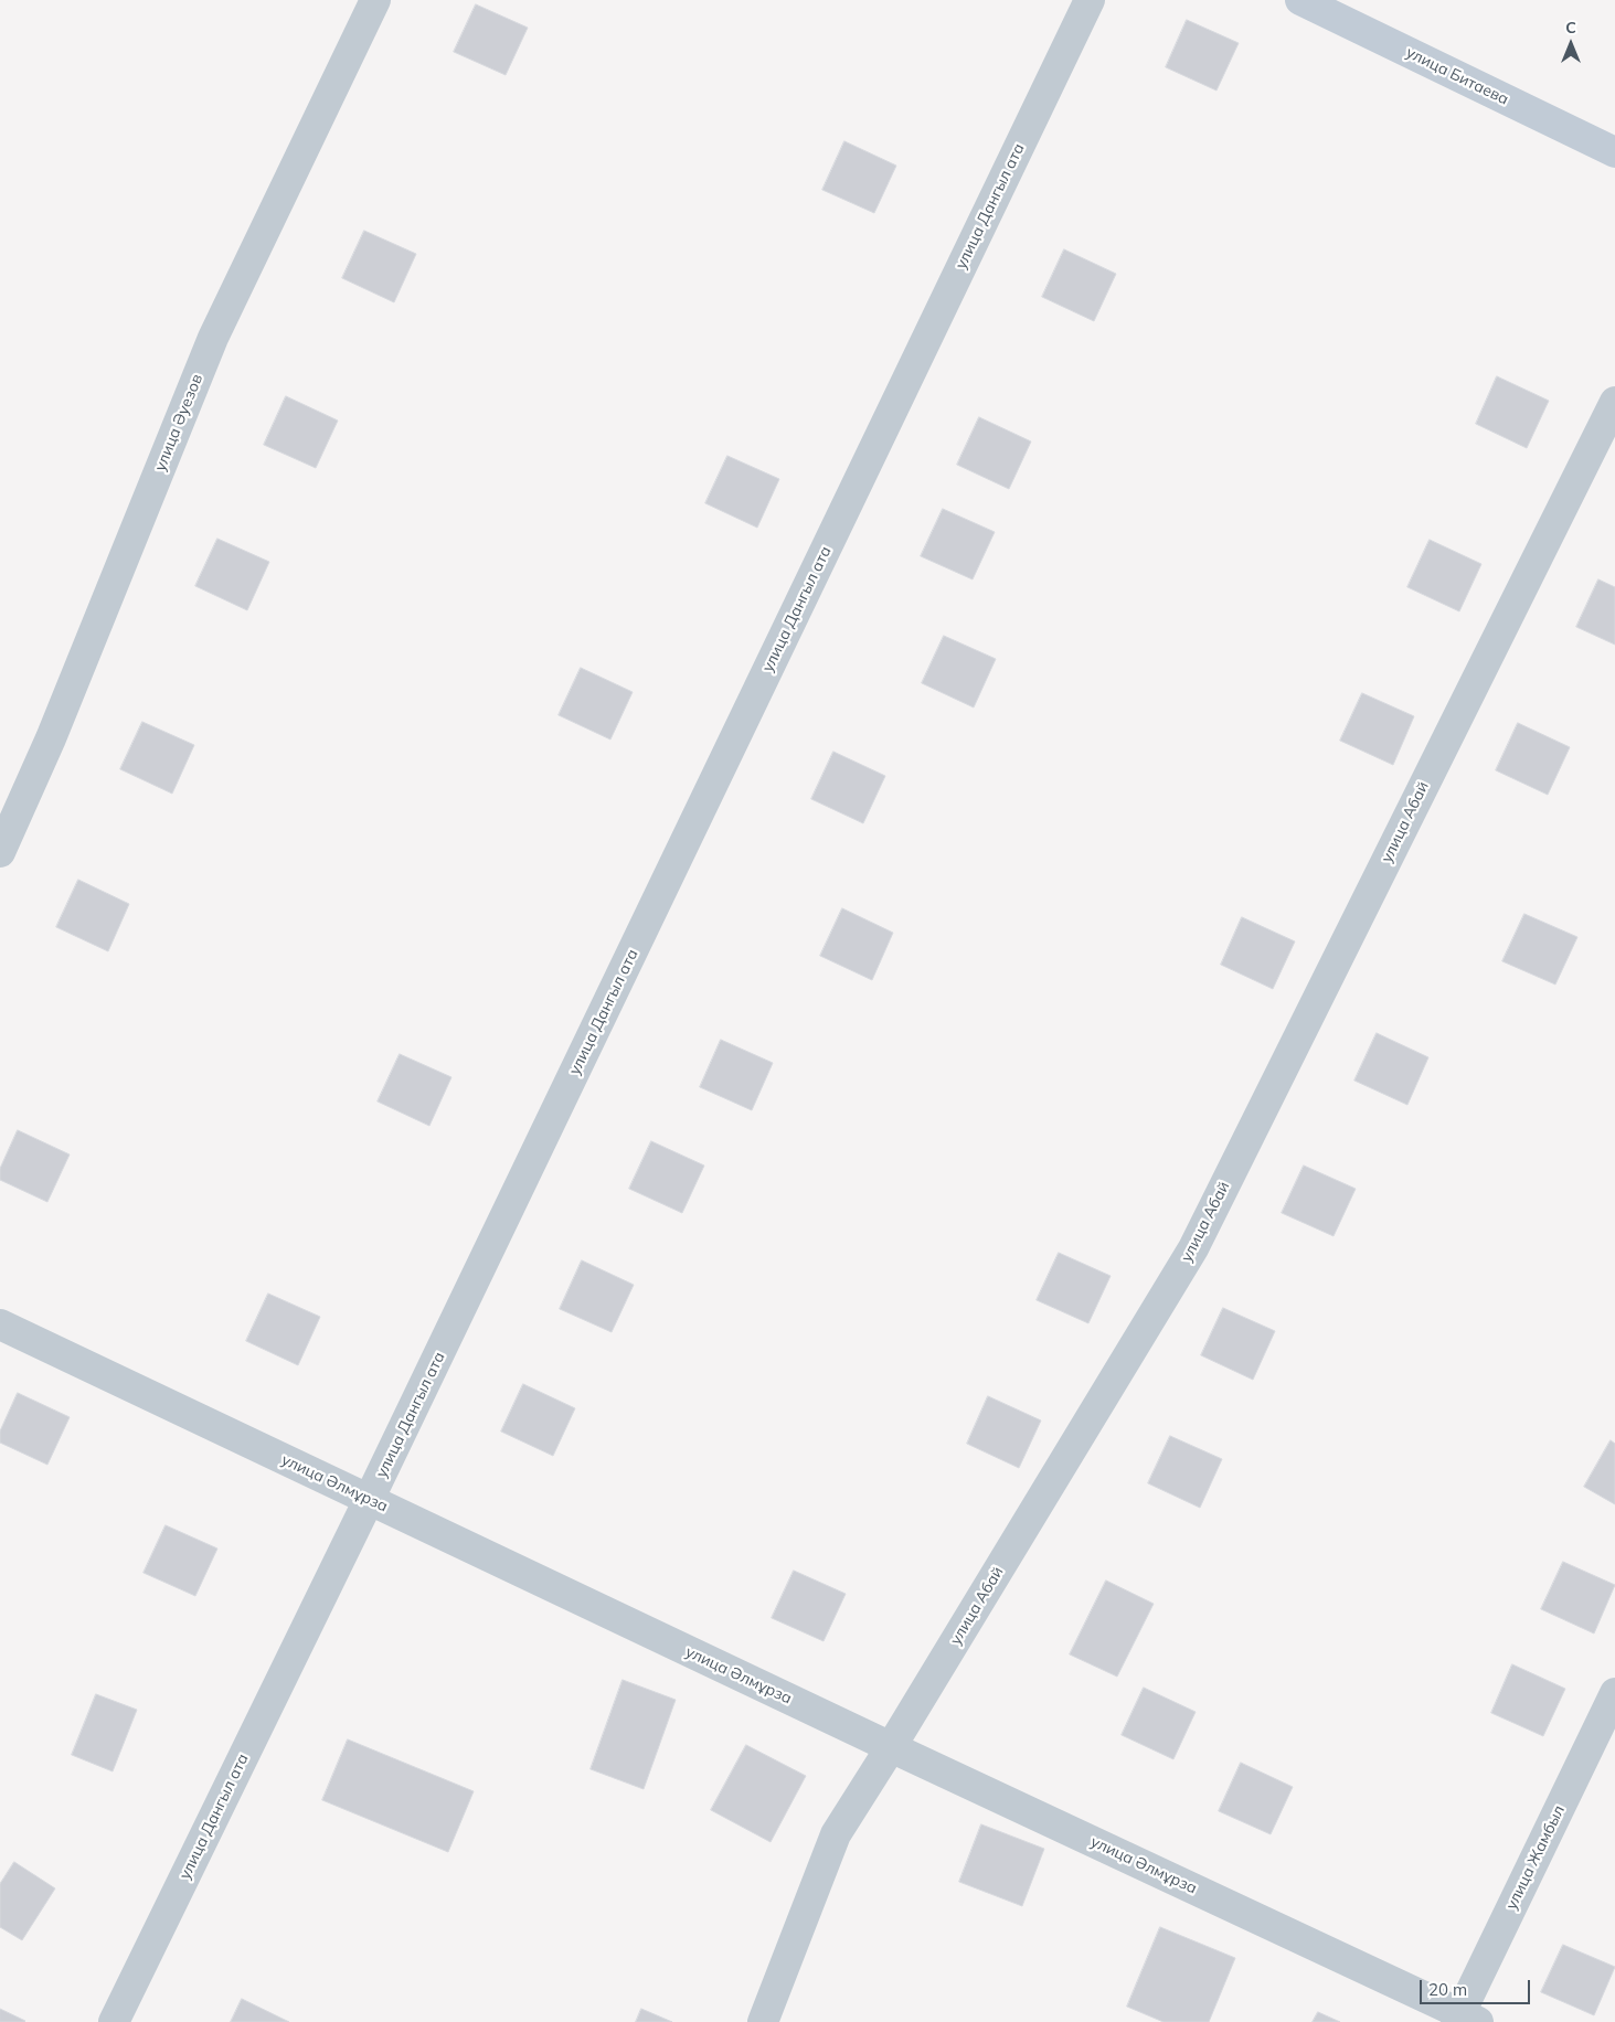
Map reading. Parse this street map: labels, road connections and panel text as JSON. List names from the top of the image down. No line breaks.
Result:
{"streets":{"street":["улица Битаева","улица Дангыл ата","улица Әуезов","улица Абай","улица Әлмұрза","улица Жамбыл"]},"crossings":[["улица Дангыл ата","улица Әлмұрза"],["улица Абай","улица Әлмұрза"],["улица Әлмұрза","улица Жамбыл"]],"scale_bar":"20 m","north":"top"}
